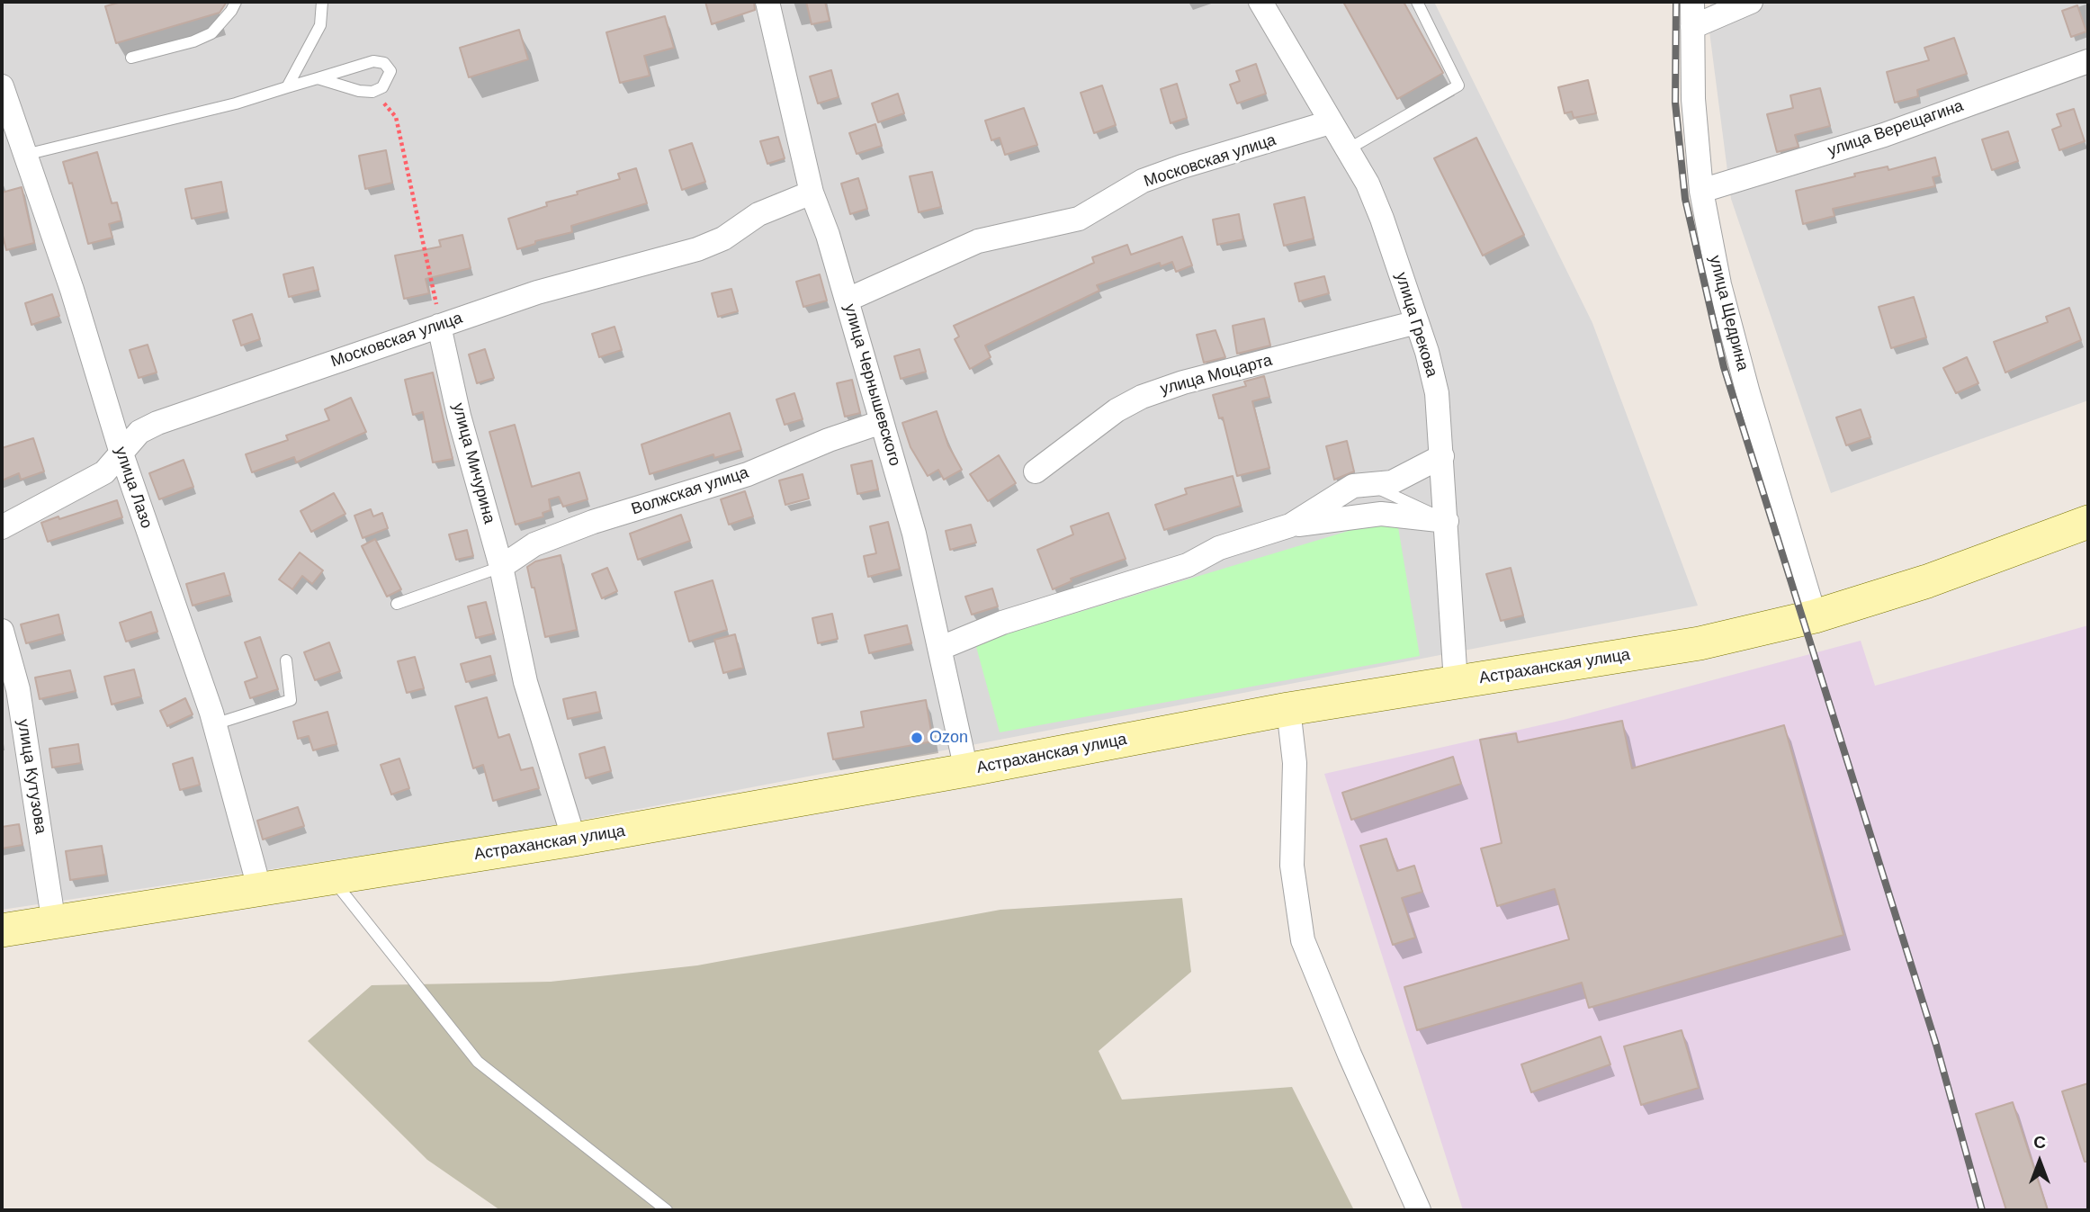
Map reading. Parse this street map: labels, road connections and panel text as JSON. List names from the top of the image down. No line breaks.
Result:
{"streets":{"main road":["Астраханская улица"],"street":["улица Верещагина","Московская улица","улица Щедрина","улица Грекова","улица Моцарта","улица Чернышевского","улица Мичурина","улица Лазо","Волжская улица","улица Кутузова"]},"crossings":[["улица Верещагина","улица Щедрина"],["Московская улица","улица Грекова"],["Московская улица","улица Чернышевского"],["Московская улица","улица Мичурина"],["Московская улица","улица Лазо"],["улица Щедрина","Астраханская улица"],["улица Грекова","улица Моцарта"],["улица Грекова","Астраханская улица"],["улица Чернышевского","Волжская улица"],["улица Чернышевского","Астраханская улица"],["улица Мичурина","Волжская улица"],["улица Мичурина","Астраханская улица"],["улица Лазо","Астраханская улица"],["Астраханская улица","улица Кутузова"]],"places":["Ozon"],"north":"top"}
